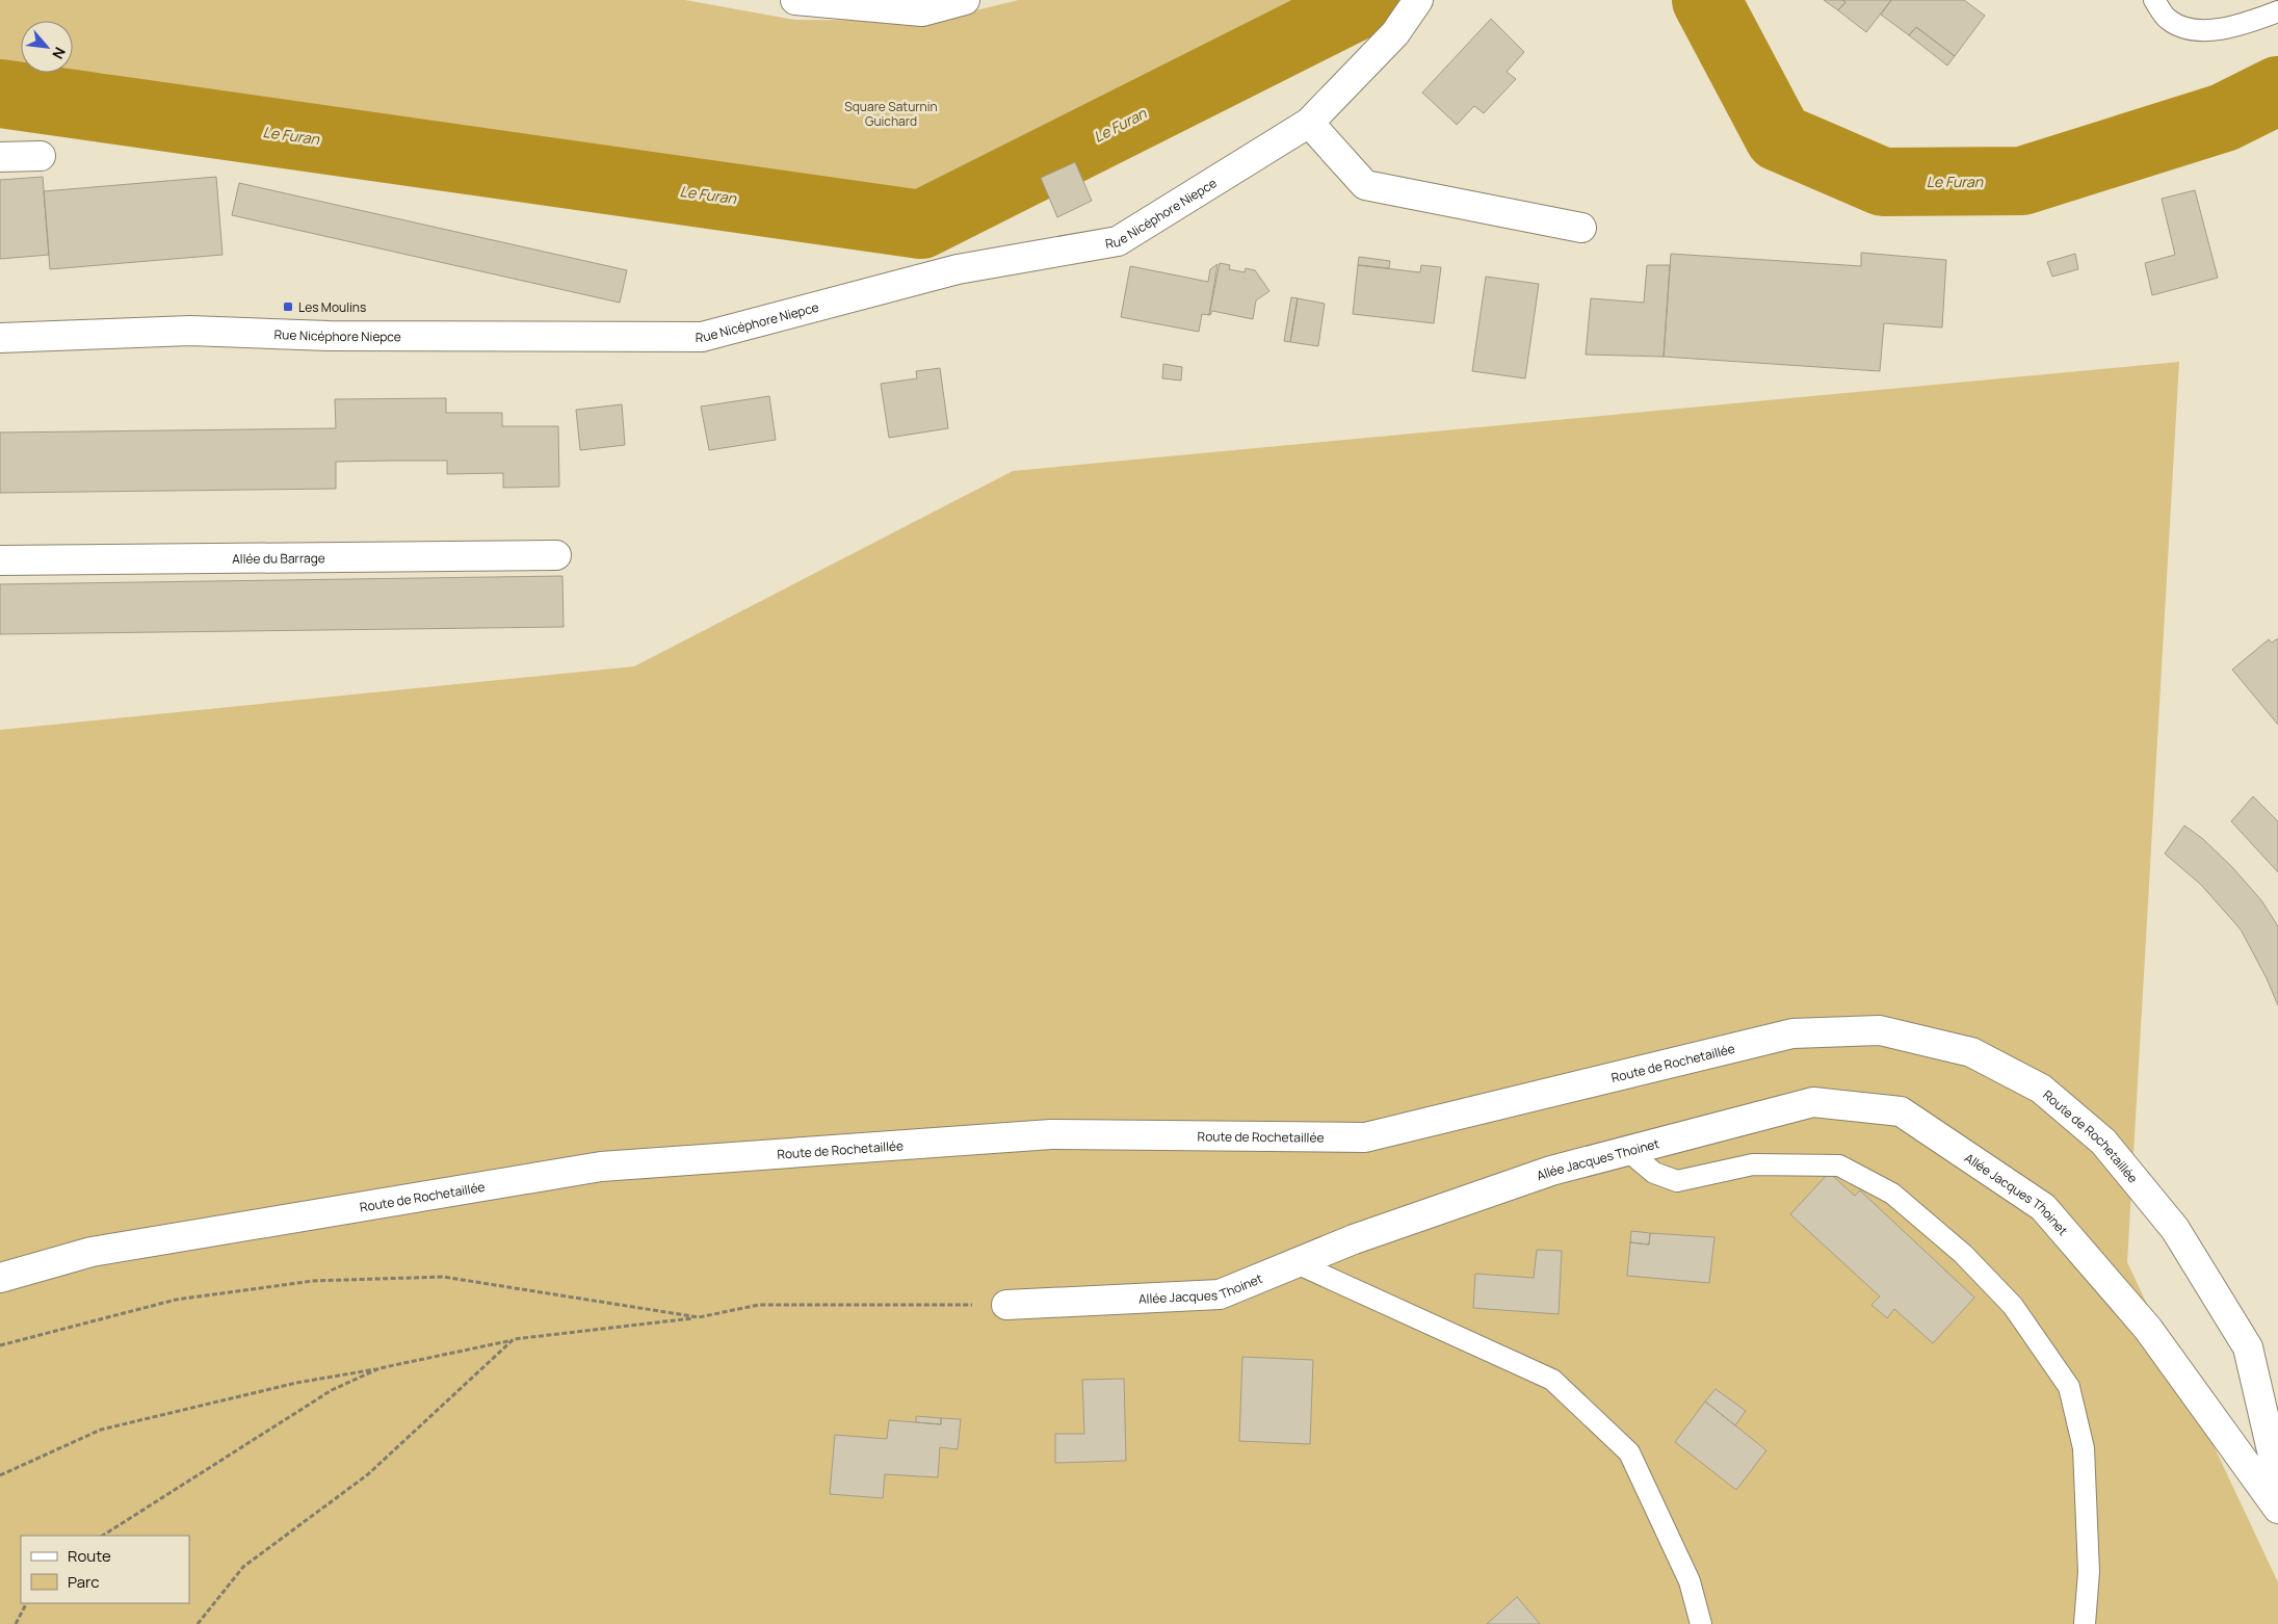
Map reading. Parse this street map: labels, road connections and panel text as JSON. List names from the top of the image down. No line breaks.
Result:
{"streets":{"street":["Rue Nicéphore Niepce","Allée du Barrage","Route de Rochetaillée","Allée Jacques Thoinet"]},"water":["Le Furan"],"parks":["Square Saturnin Guichard"],"places":{"transit":["Les Moulins"]},"legend":["Route","Parc"],"north":"bottom right"}
